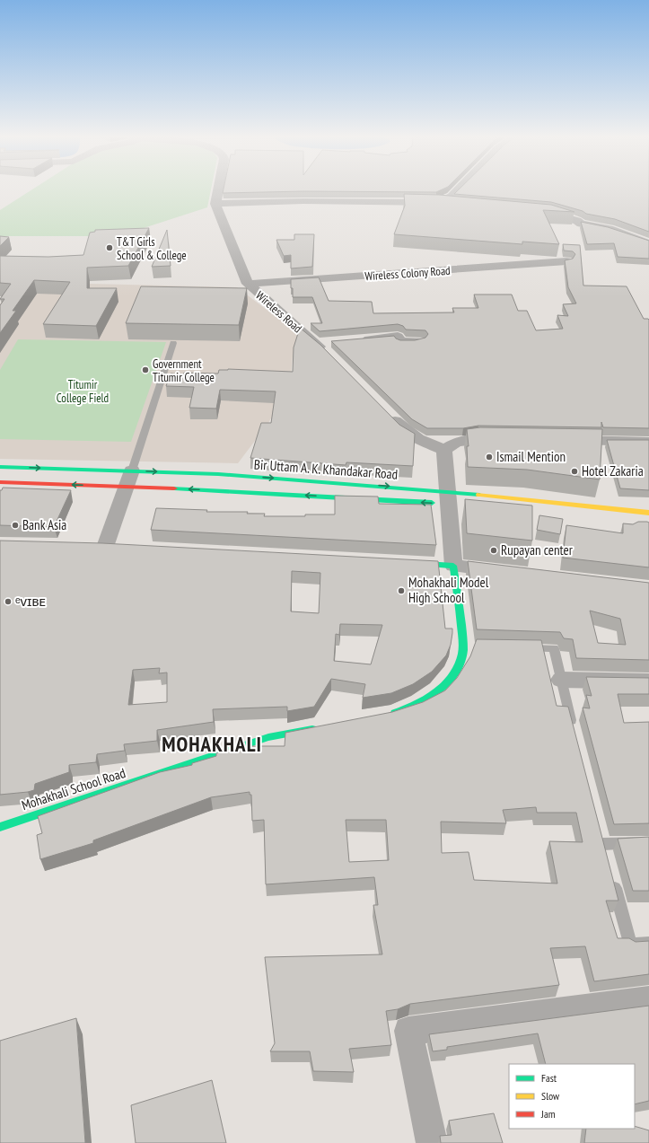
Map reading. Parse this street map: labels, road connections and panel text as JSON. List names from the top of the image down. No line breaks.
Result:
{"streets":{"main road":["Bir Uttam A. K. Khandakar Road","Mohakhali School Road"],"street":["Wireless Colony Road","Wireless Road"]},"crossings":[["Wireless Colony Road","Wireless Road"]],"districts":["MOHAKHALI"],"parks":["Titumir College Field"],"places":["T&T Girls School & College","Government Titumir College","Ismail Mention","Hotel Zakaria","Bank Asia","Rupayan center","Mohakhali Model High School","ᵉᴠɪʙᴇ"],"legend":["Fast","Slow","Jam"]}
